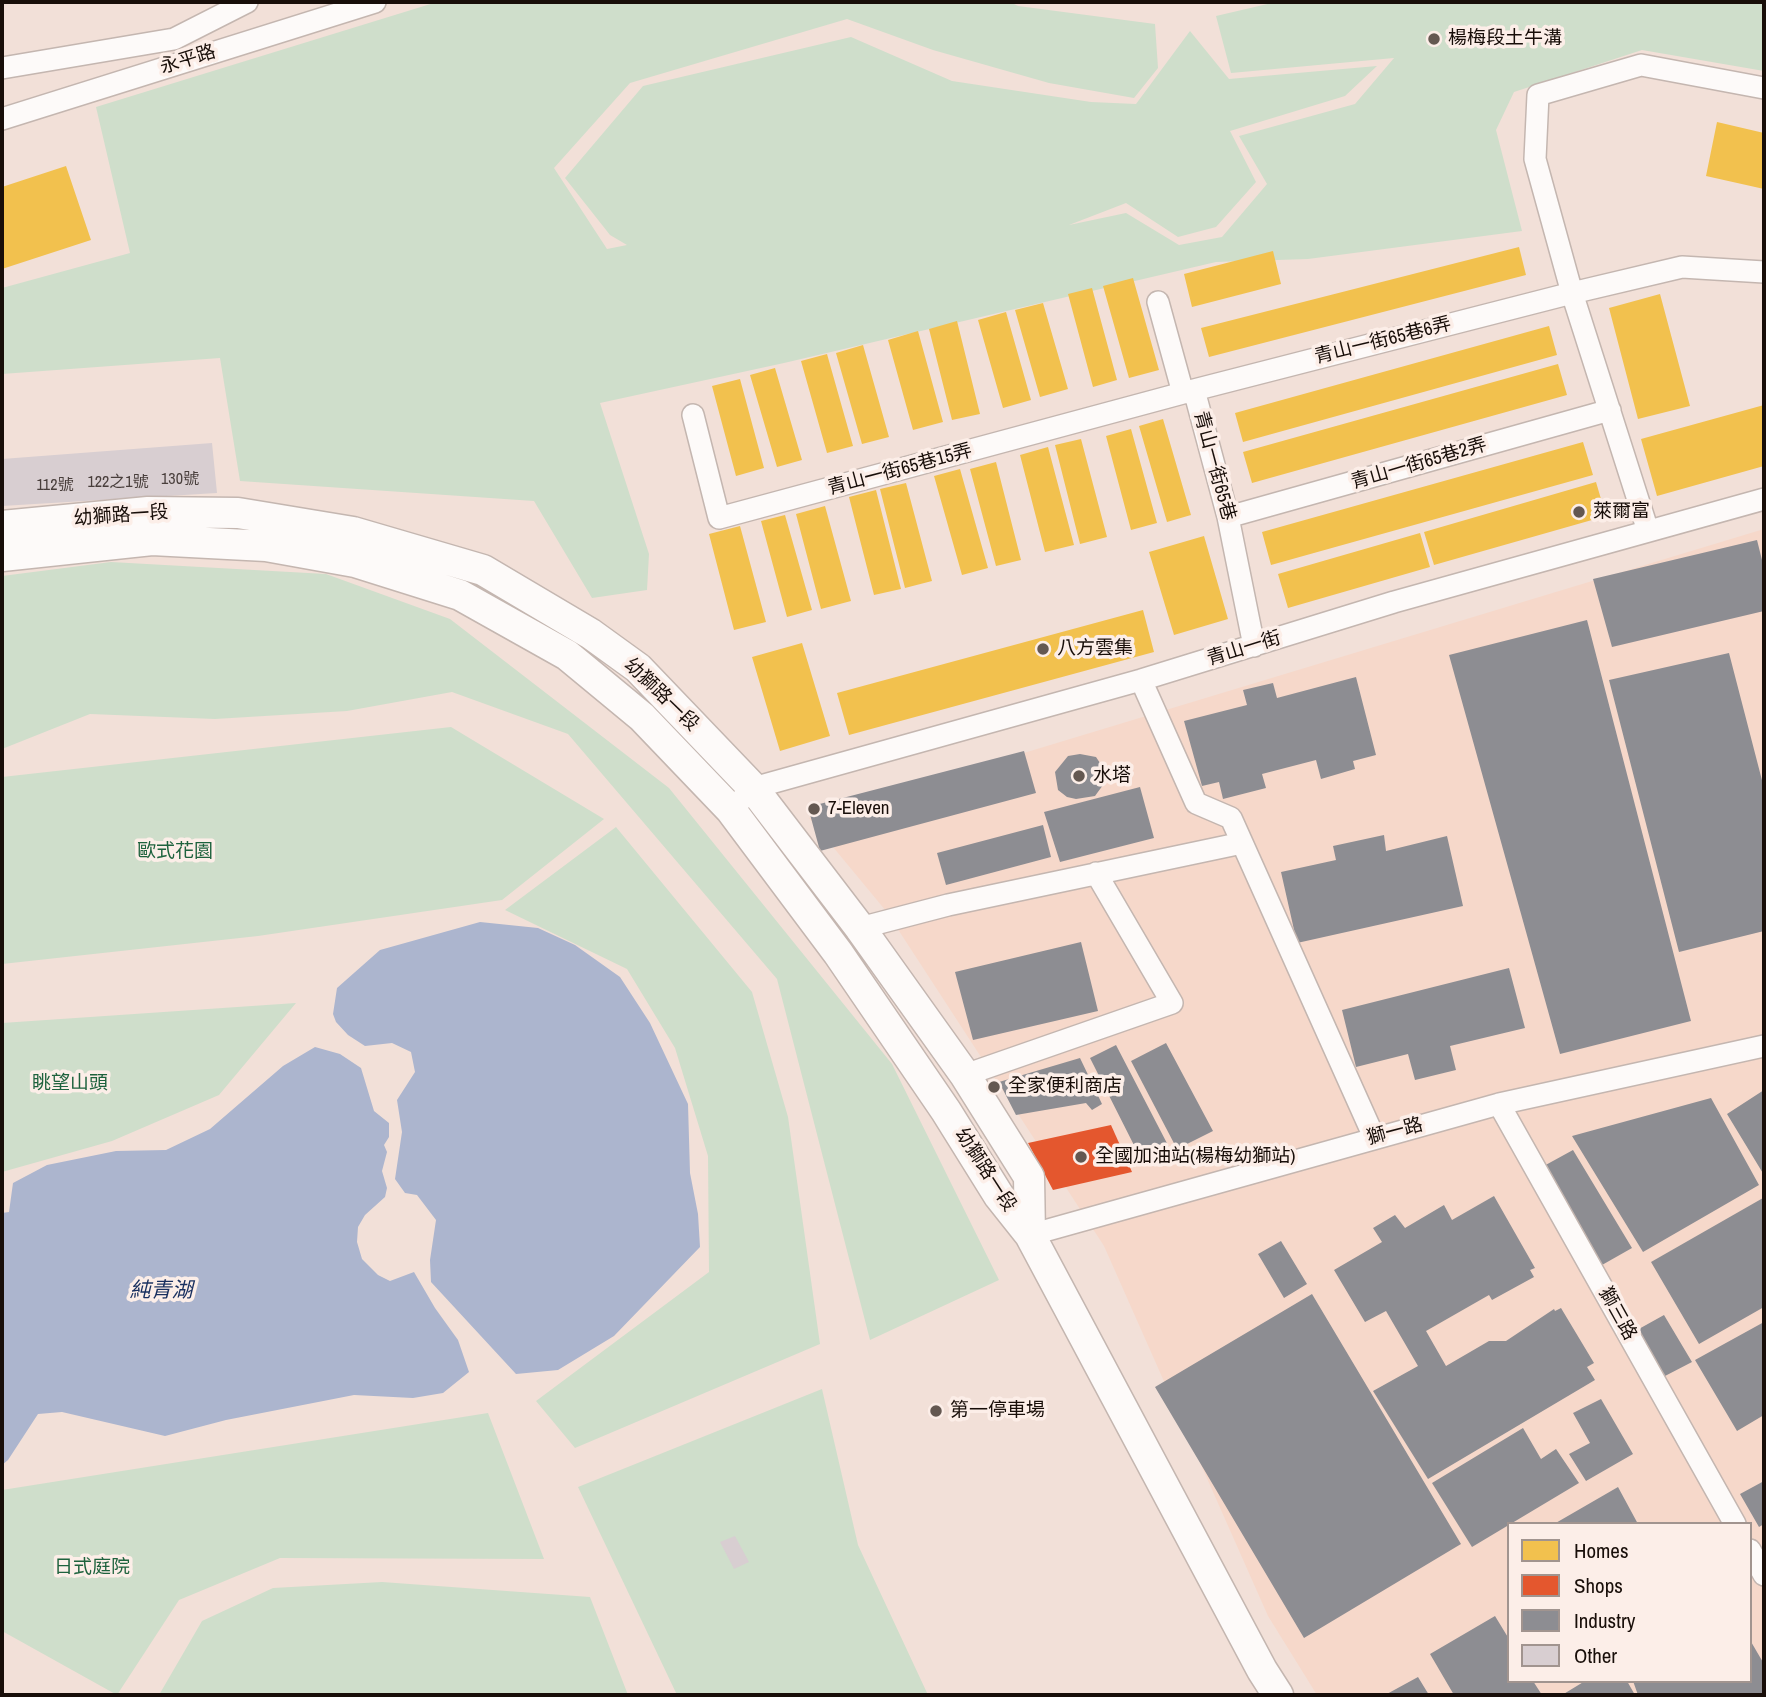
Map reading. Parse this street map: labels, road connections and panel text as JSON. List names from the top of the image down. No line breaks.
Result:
{"streets":{"street":["永平路","青山一街65巷6弄","青山一街65巷2弄","青山一街65巷","青山一街65巷15弄","幼獅路一段","青山一街","獅一路","獅三路"]},"crossings":[["青山一街65巷6弄","青山一街65巷"],["青山一街65巷6弄","青山一街65巷15弄"],["青山一街65巷2弄","青山一街65巷"],["青山一街65巷","青山一街65巷15弄"],["青山一街65巷","青山一街"],["幼獅路一段","青山一街"],["幼獅路一段","獅一路"],["獅一路","獅三路"]],"water":["純青湖"],"parks":["歐式花園","眺望山頭","日式庭院"],"places":["楊梅段土牛溝","萊爾富","八方雲集","水塔","7-Eleven","全家便利商店","全國加油站(楊梅幼獅站)","第一停車場"],"house_numbers":["130號","122之1號","112號"],"legend":["Homes","Shops","Industry","Other"]}
